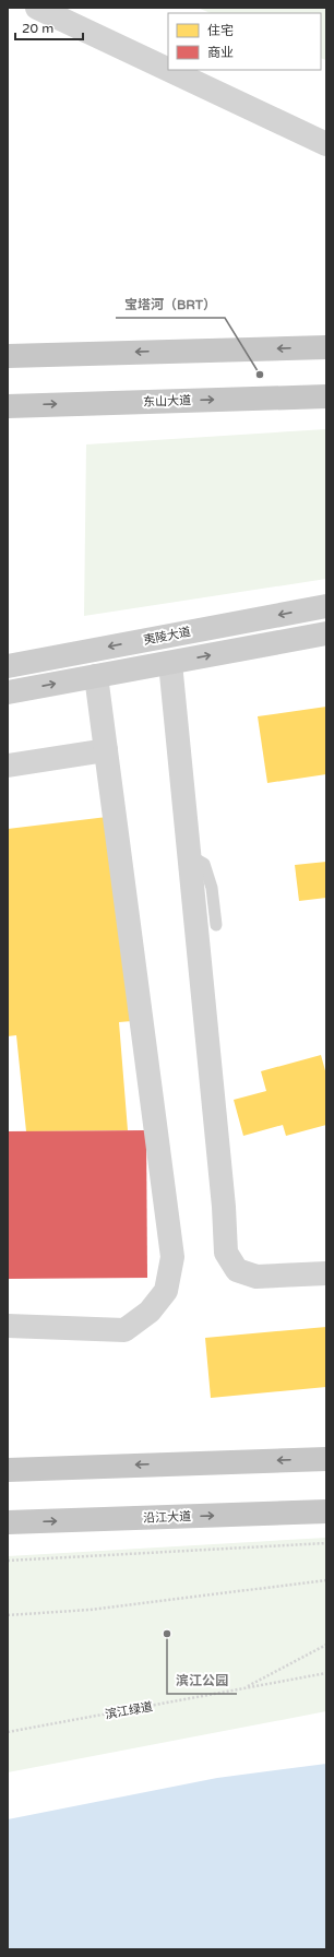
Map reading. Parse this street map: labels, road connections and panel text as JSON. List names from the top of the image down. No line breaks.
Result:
{"streets":{"main road":["东山大道","夷陵大道","沿江大道"],"path":["滨江绿道"]},"places":["宝塔河（BRT）","滨江公园"],"legend":["住宅","商业"],"scale_bar":"20 m"}
